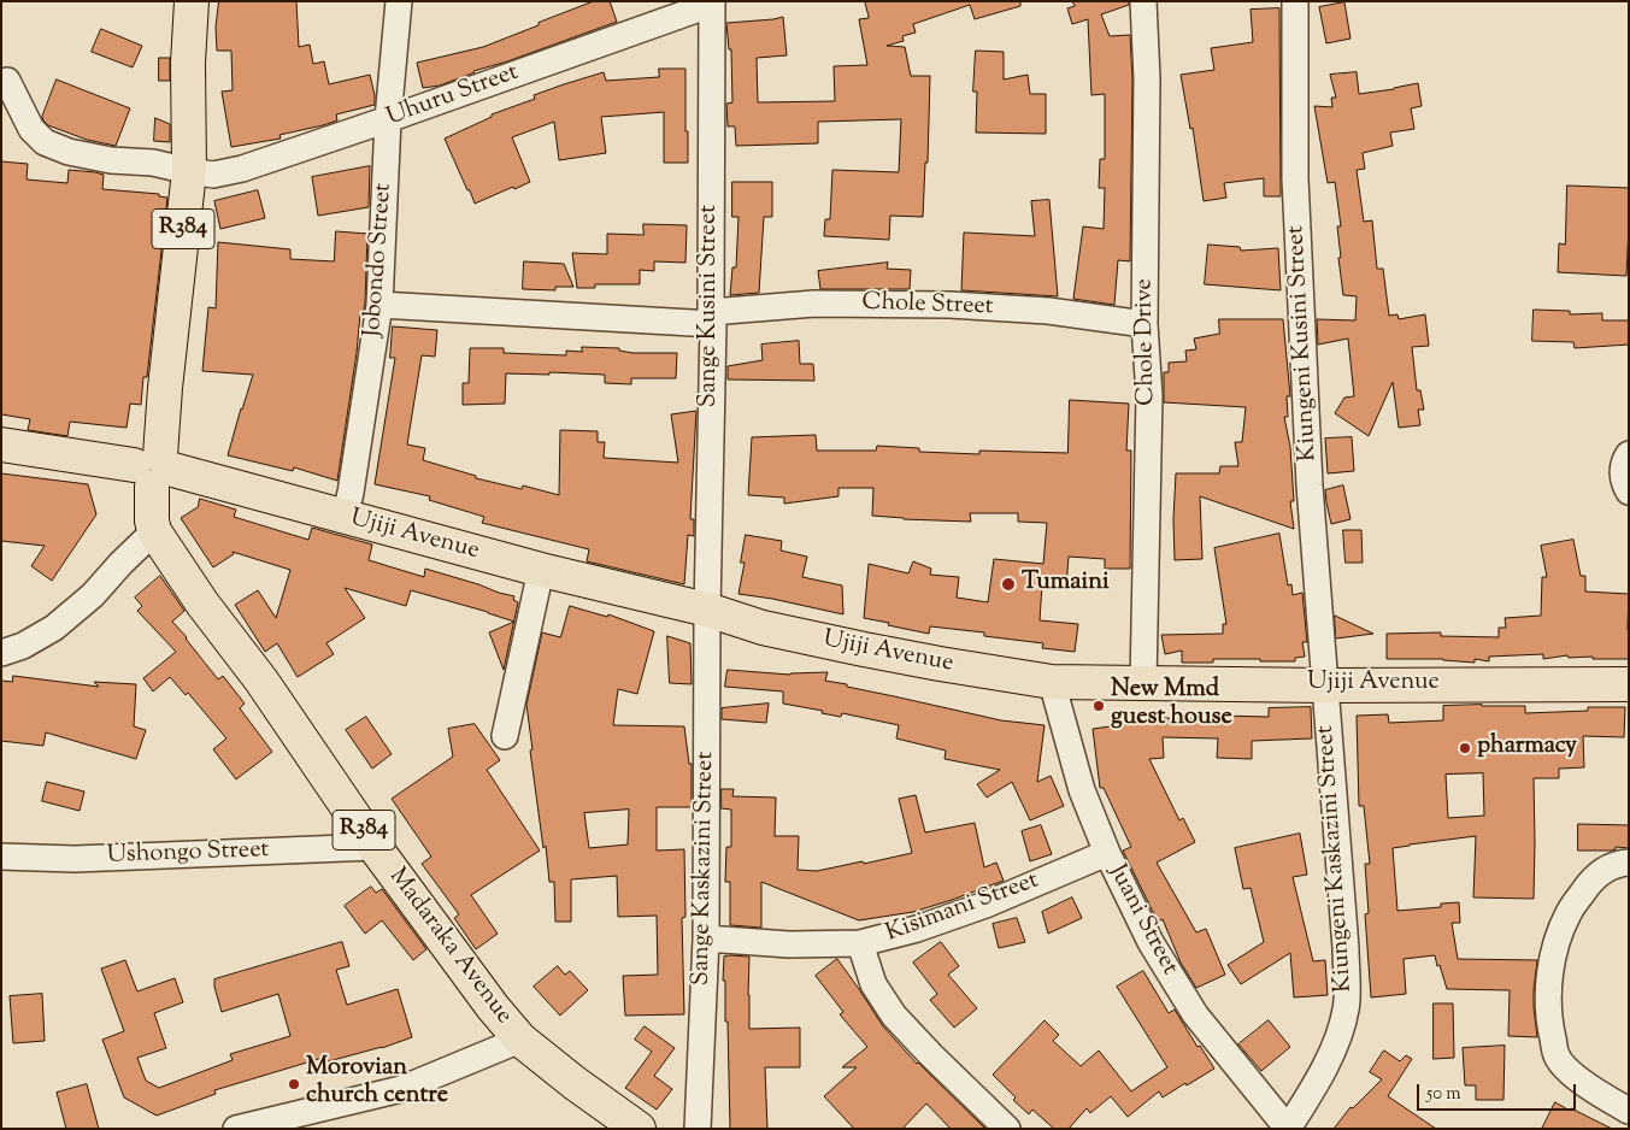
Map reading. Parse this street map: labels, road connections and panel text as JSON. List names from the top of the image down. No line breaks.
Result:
{"streets":{"main road":["R384","Ujiji Avenue","Madaraka Avenue"],"street":["Uhuru Street","Jobondo Street","Sange Kusini Street","Chole Street","Chole Drive","Kiungeni Kusini Street","Ushongo Street","Kiungeni Kaskazini Street","Sange Kaskazini Street","Kisimani Street","Juani Street"]},"crossings":[["Uhuru Street","Jobondo Street"],["Uhuru Street","Sange Kusini Street"],["Uhuru Street","Madaraka Avenue"],["Jobondo Street","Chole Street"],["Jobondo Street","Ujiji Avenue"],["Sange Kusini Street","Chole Street"],["Sange Kusini Street","Ujiji Avenue"],["Sange Kusini Street","Sange Kaskazini Street"],["Chole Street","Chole Drive"],["Chole Drive","Ujiji Avenue"],["Kiungeni Kusini Street","Ujiji Avenue"],["Kiungeni Kusini Street","Kiungeni Kaskazini Street"],["Ujiji Avenue","Kiungeni Kaskazini Street"],["Ujiji Avenue","Sange Kaskazini Street"],["Ujiji Avenue","Juani Street"],["Ujiji Avenue","Madaraka Avenue"],["Ushongo Street","Madaraka Avenue"],["Kiungeni Kaskazini Street","Juani Street"],["Sange Kaskazini Street","Kisimani Street"],["Kisimani Street","Juani Street"]],"places":["Tumaini","New Mmd guest house","pharmacy","Morovian church centre"],"scale_bar":"50 m"}
